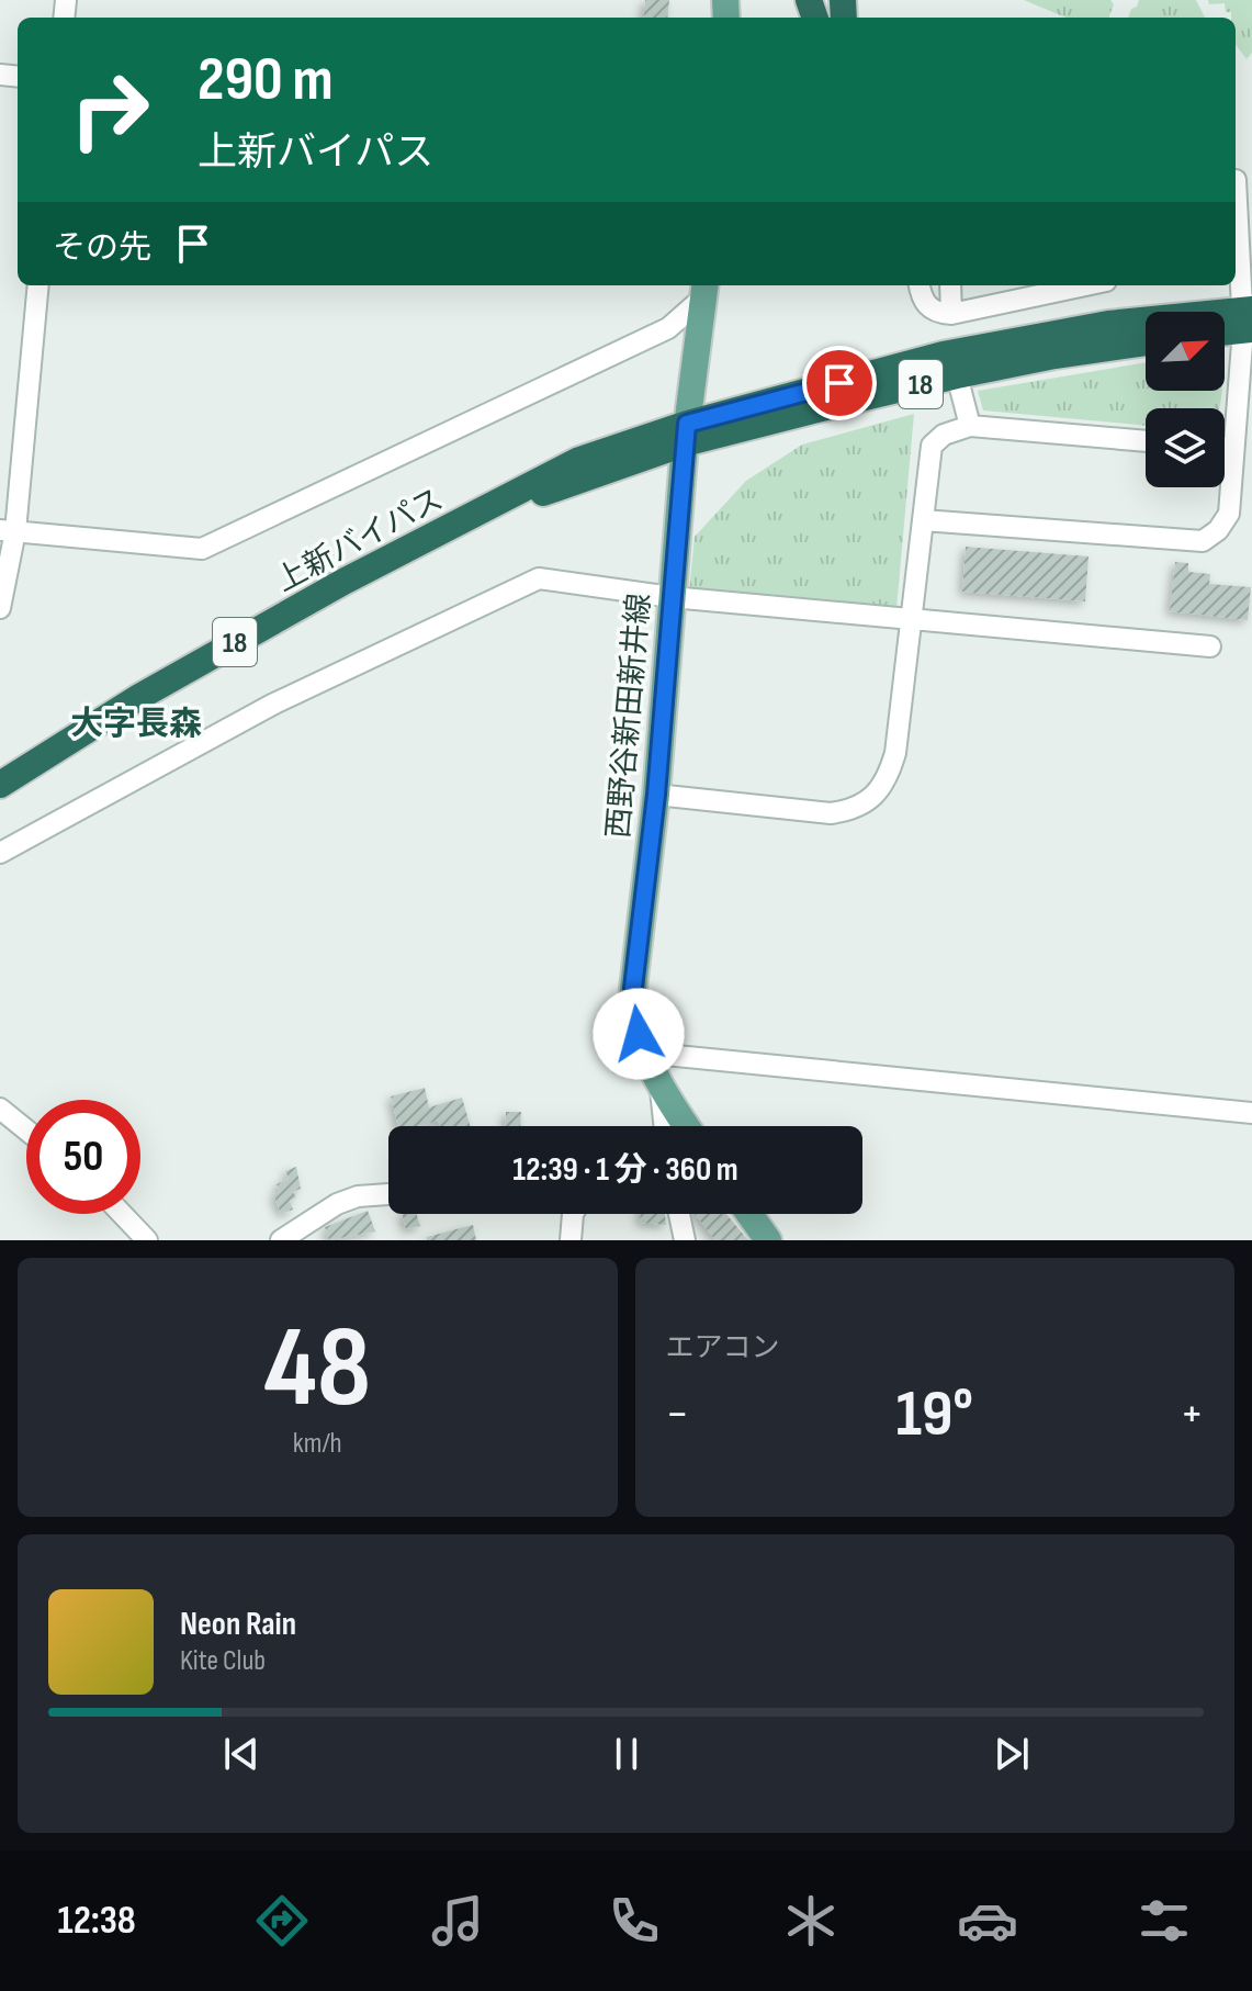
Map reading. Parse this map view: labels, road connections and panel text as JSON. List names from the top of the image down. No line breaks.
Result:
{"streets":{"highway":["18","上新バイパス"],"main road":["西野谷新田新井線"]},"crossings":[["上新バイパス","西野谷新田新井線"]],"districts":["大字長森"],"north":"top right","page":{"turn":["290 m","上新バイパス"],"then":"その先","limit":"50","trip":"12:39 · 1 分 · 360 m","tile":[["48","km/h"],"エアコン"],"heat":["−","19°","+"],"song":["Neon Rain","Kite Club"],"tabs":"12:38"}}
